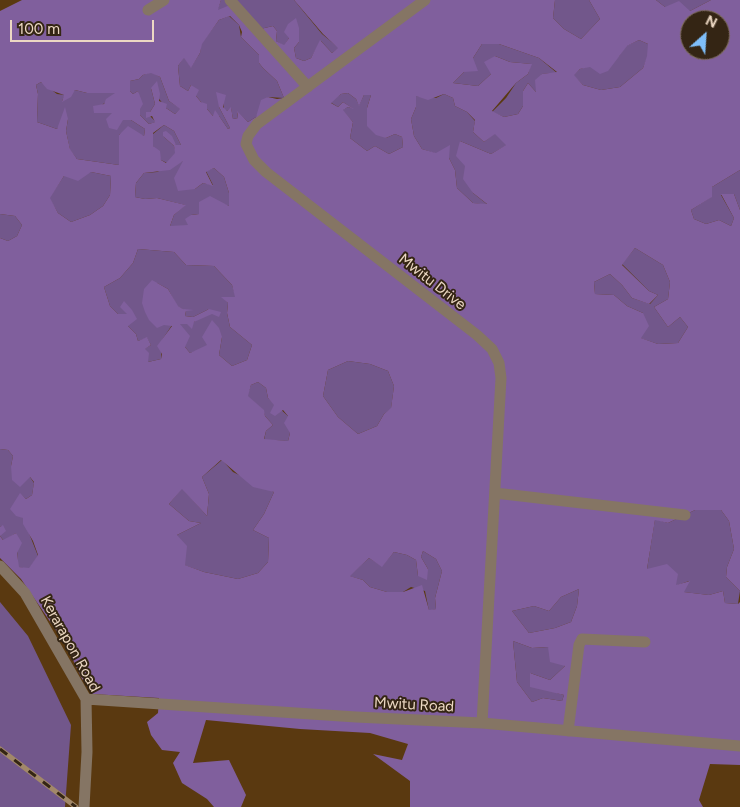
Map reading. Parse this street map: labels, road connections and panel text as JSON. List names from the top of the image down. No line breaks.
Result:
{"streets":{"street":["Mwitu Drive","Kerarapon Road","Mwitu Road"]},"crossings":[["Mwitu Drive","Mwitu Road"],["Kerarapon Road","Mwitu Road"]],"scale_bar":"100 m","north":"top right"}
